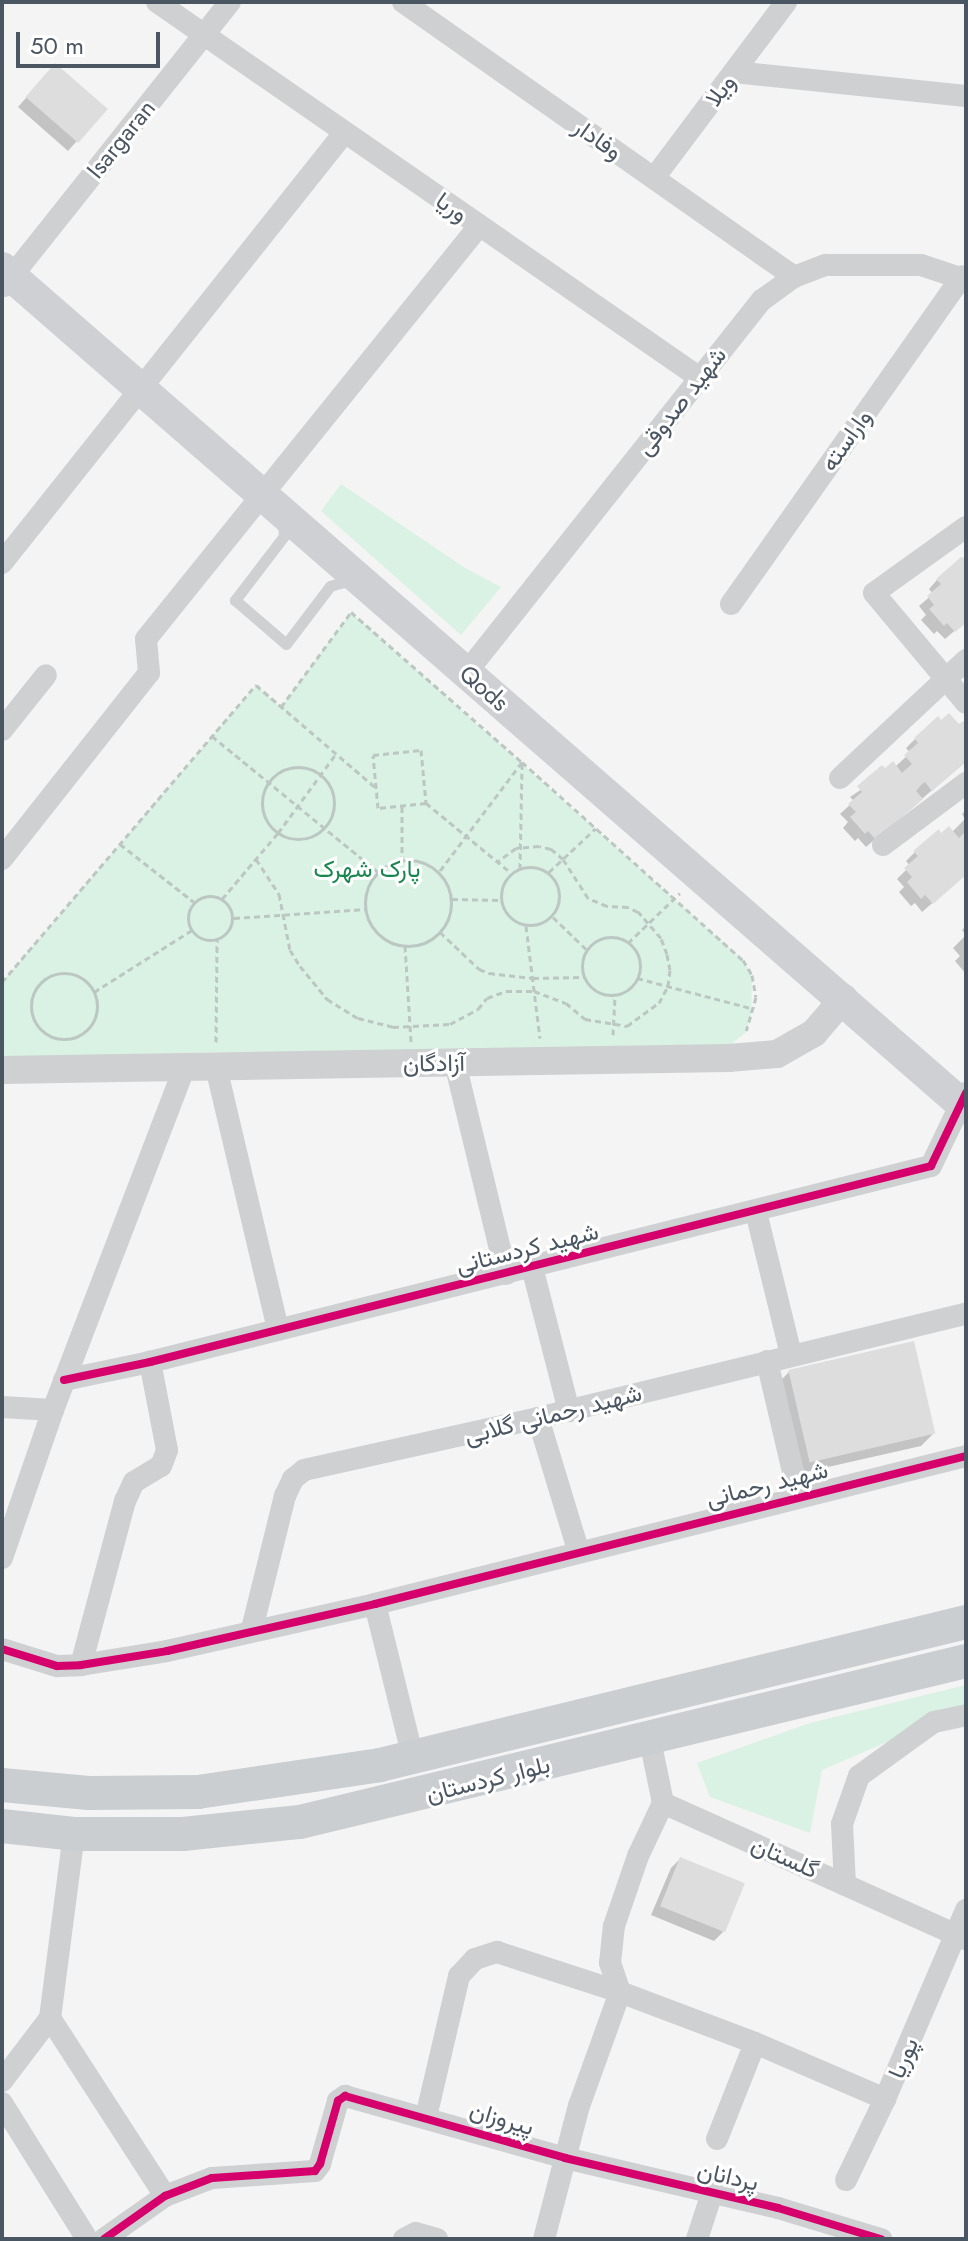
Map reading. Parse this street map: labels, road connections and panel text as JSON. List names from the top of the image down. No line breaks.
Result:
{"streets":{"main road":["Qods","بلوار کردستان"],"street":["ویلا","Isargaran","وفادار","وریا","شهید صدوقی","واراسته","آزادگان","شهید کردستانی","شهید رحمانی گلابی","شهید رحمانی","گلستان","پوریا","پیروزان","پردانان"]},"crossings":[["ویلا","وفادار"],["Isargaran","وریا"],["Isargaran","Qods"],["وفادار","شهید صدوقی"],["وریا","شهید صدوقی"],["شهید صدوقی","واراسته"],["شهید صدوقی","Qods"],["Qods","آزادگان"],["Qods","شهید کردستانی"],["شهید رحمانی گلابی","شهید رحمانی"],["گلستان","پوریا"],["پیروزان","پردانان"]],"parks":["پارک شهرک"],"scale_bar":"50 m"}
